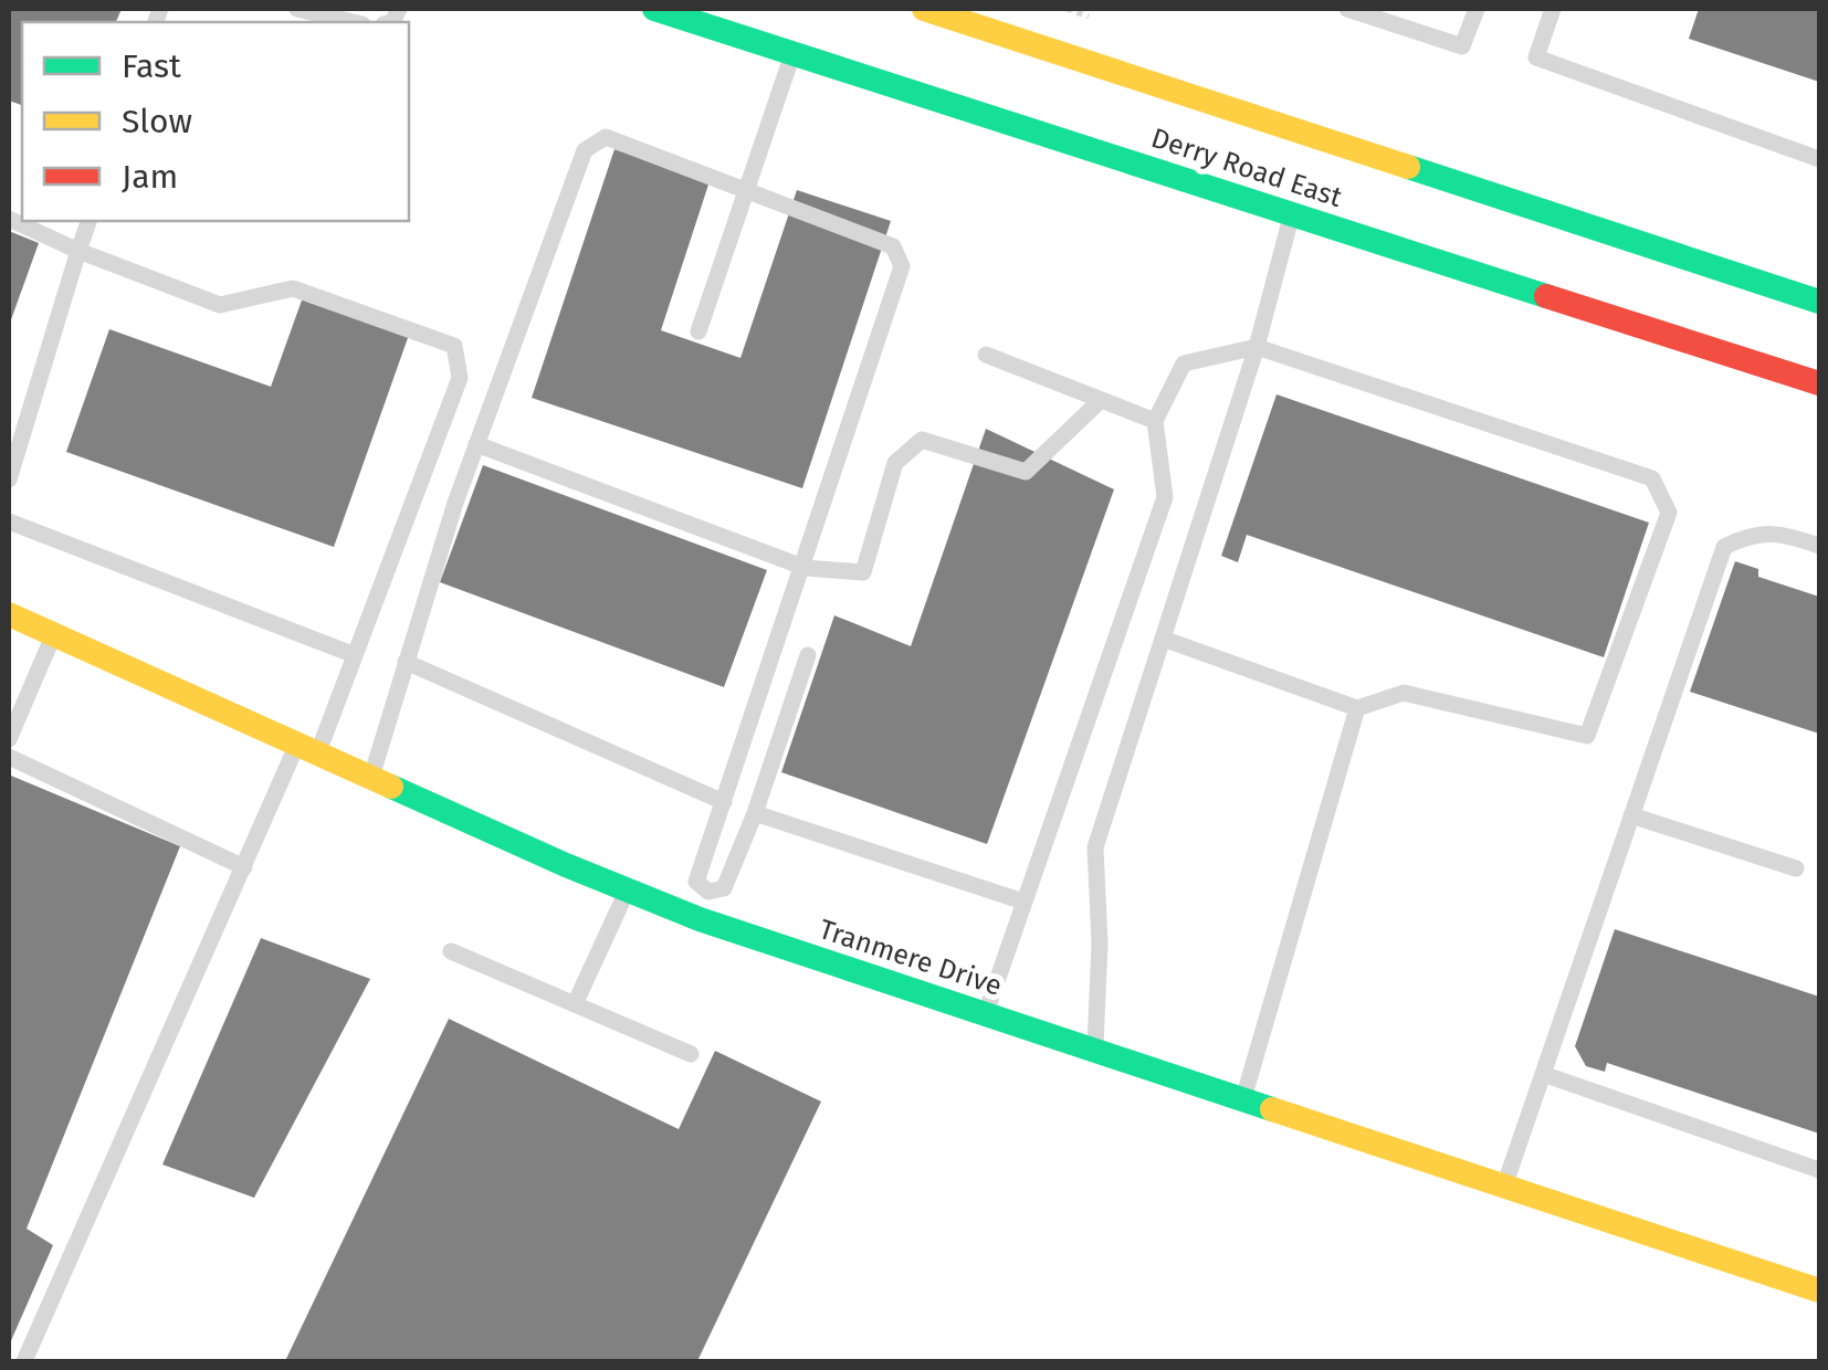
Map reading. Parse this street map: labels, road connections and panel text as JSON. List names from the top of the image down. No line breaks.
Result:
{"streets":{"main road":["Derry Road East","Tranmere Drive"]},"legend":["Fast","Slow","Jam"]}
